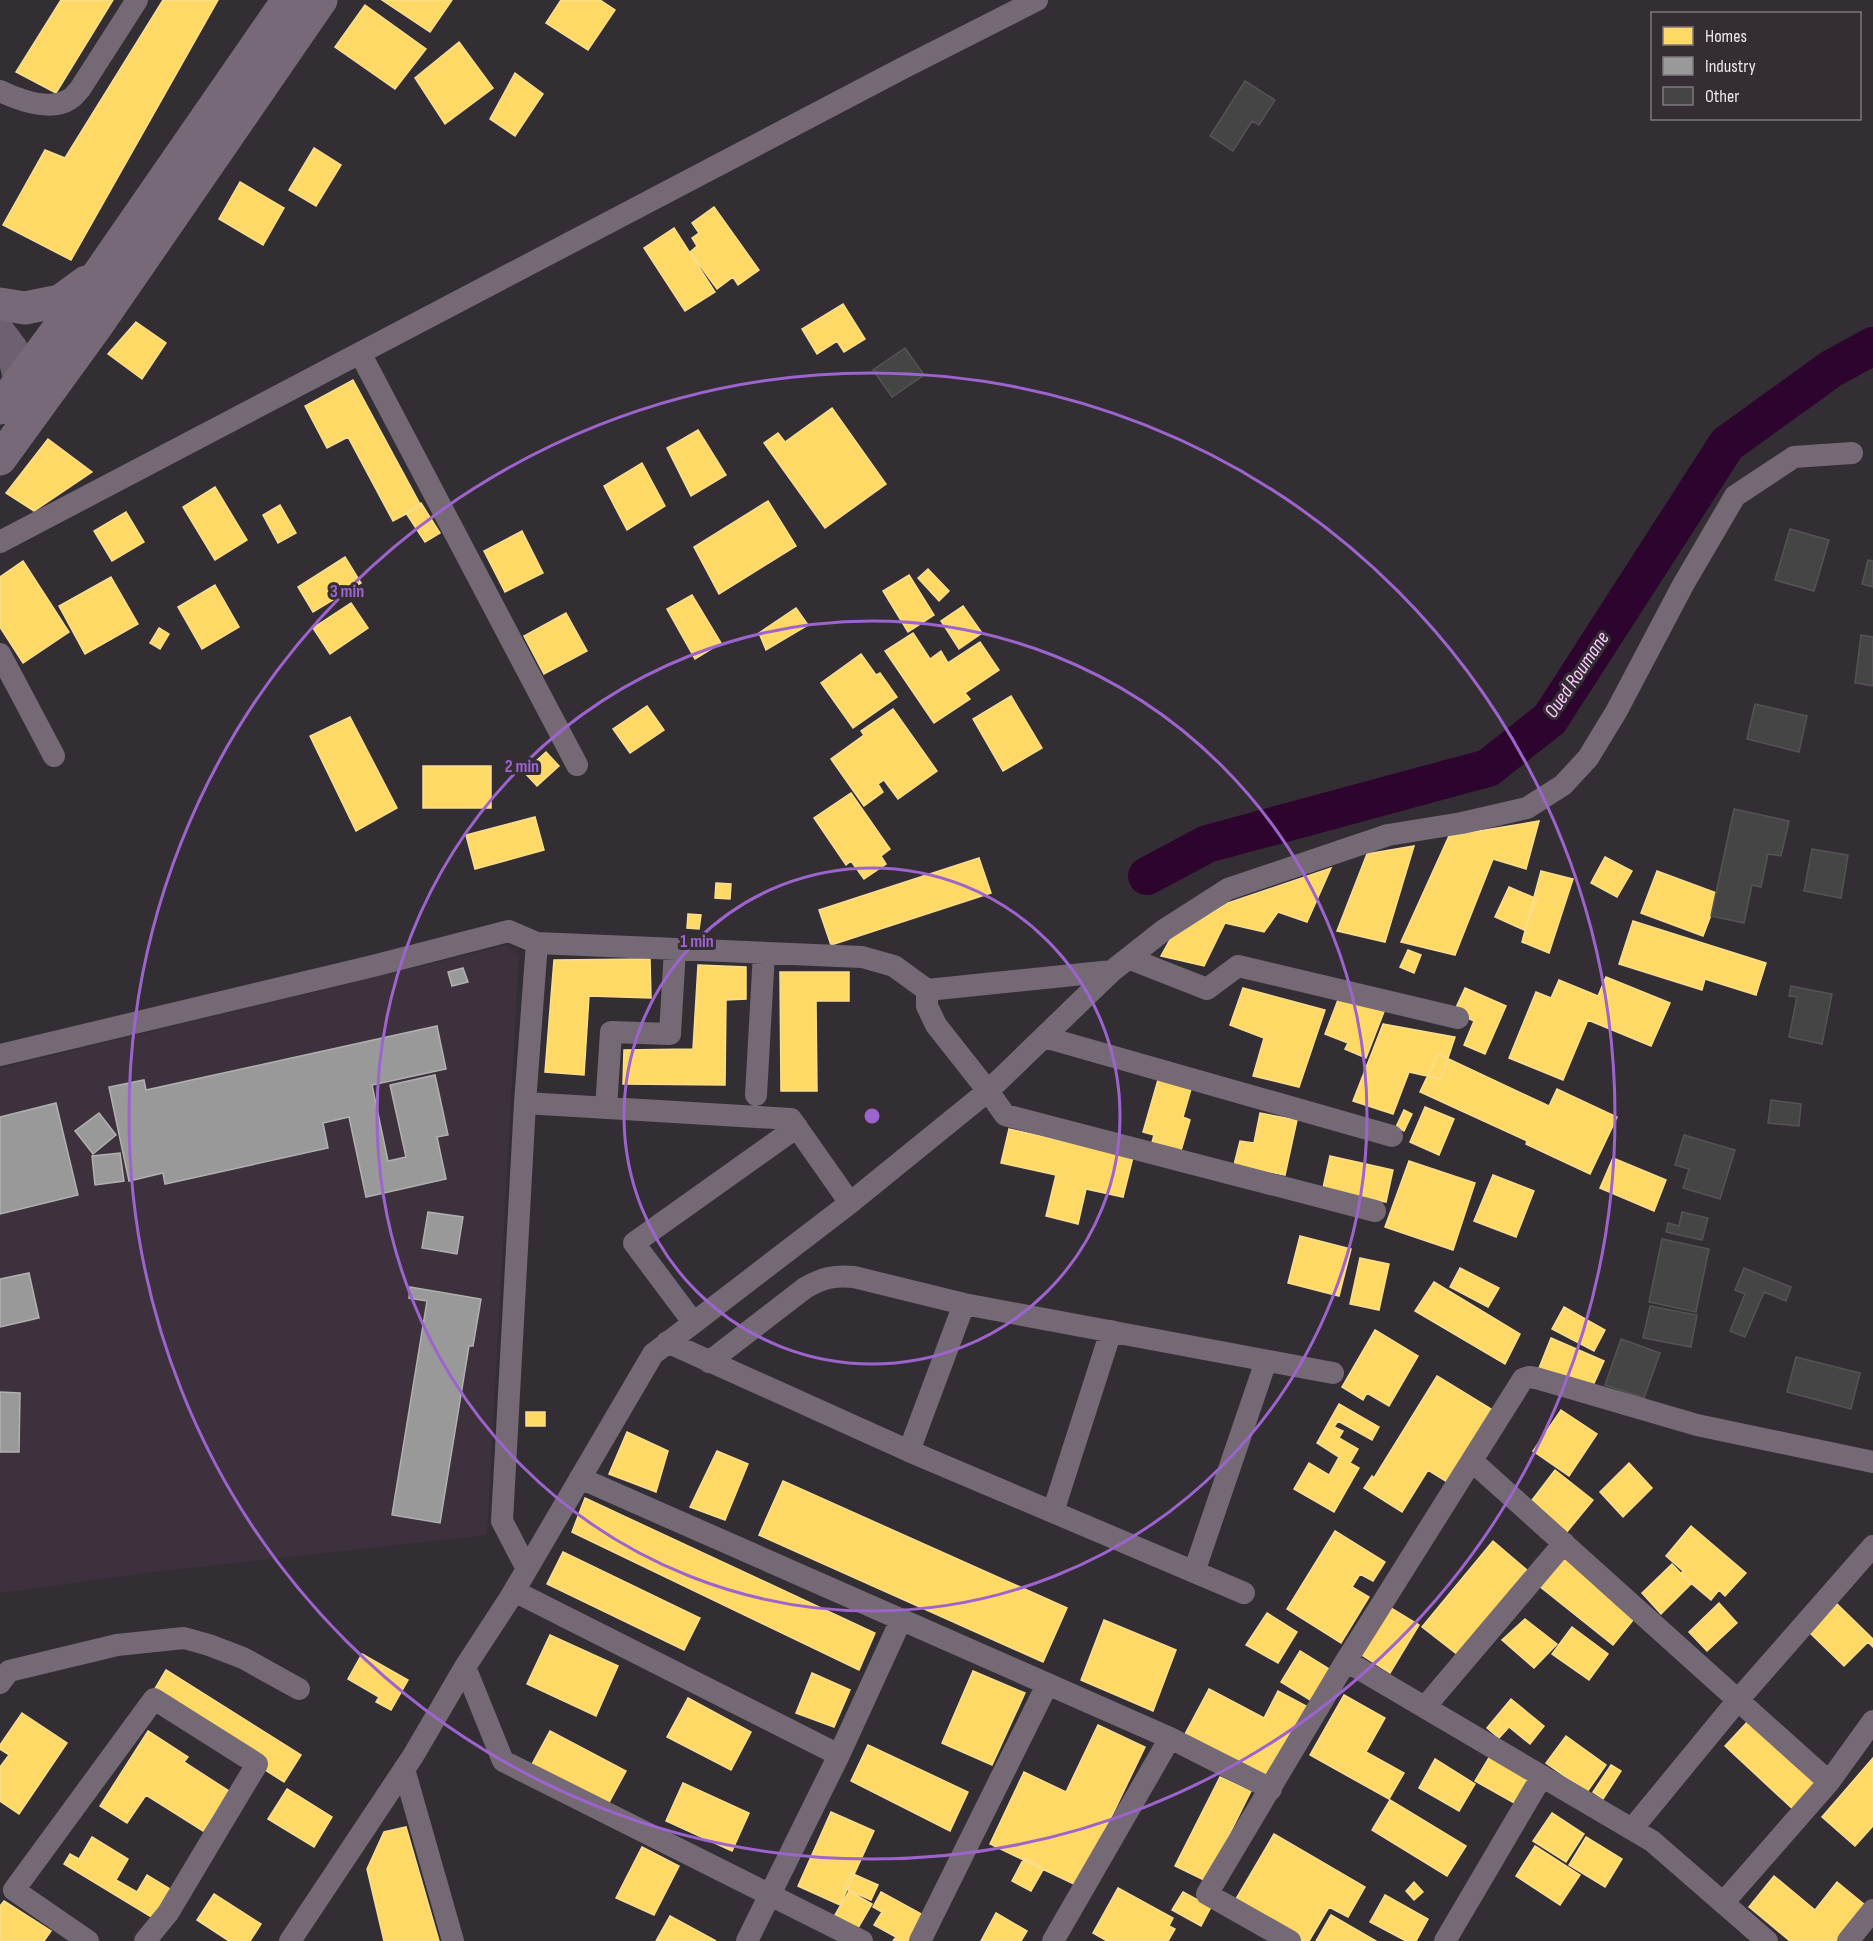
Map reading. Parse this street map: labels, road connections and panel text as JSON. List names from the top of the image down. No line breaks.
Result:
{"water":["Oued Roumane"],"legend":["Homes","Industry","Other"],"rings":["3 min","2 min","1 min"]}
